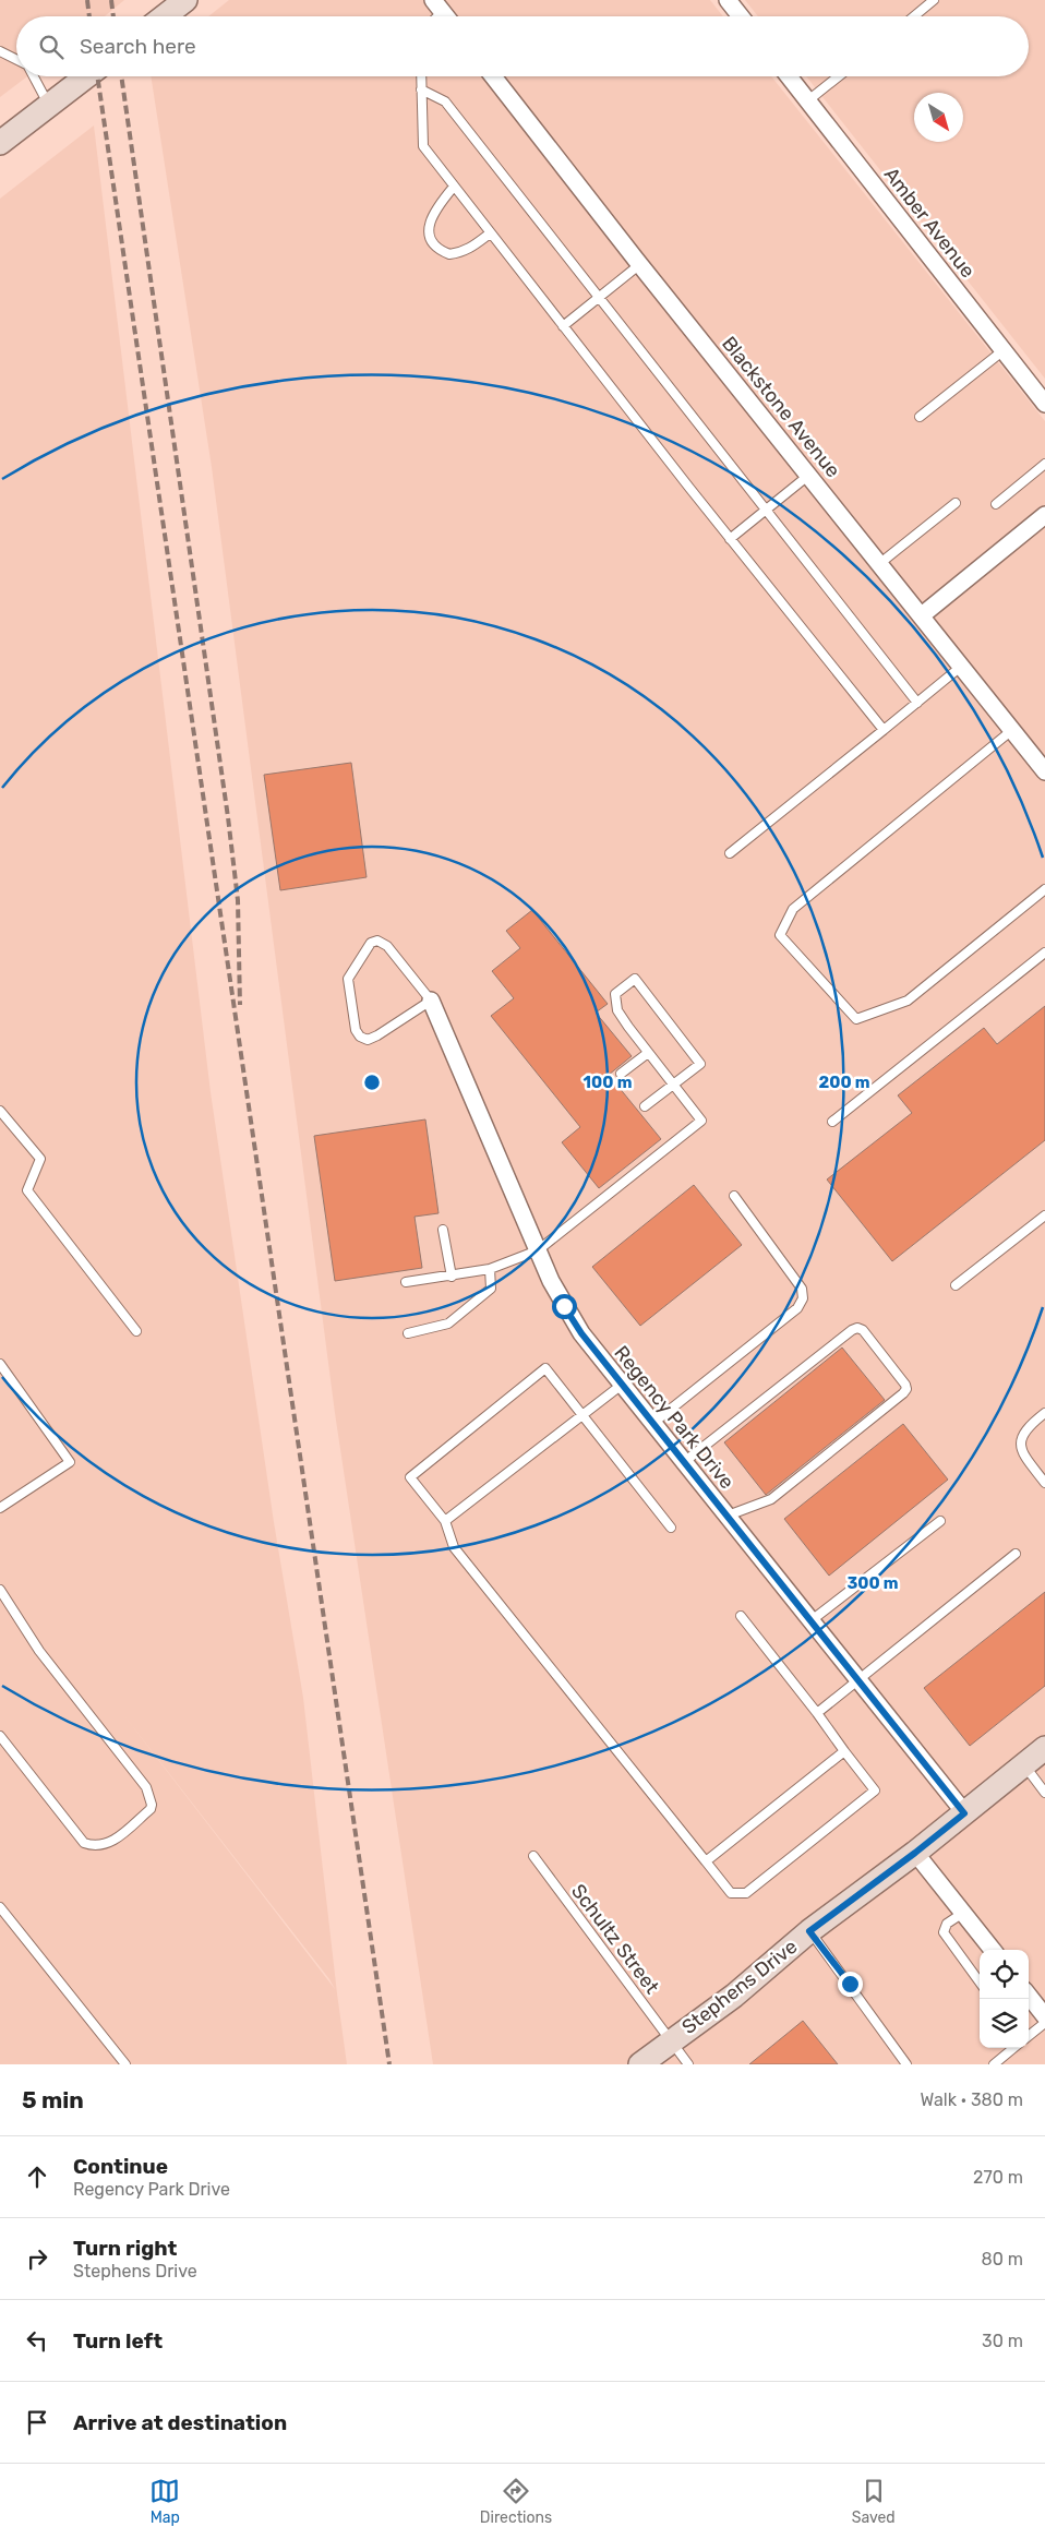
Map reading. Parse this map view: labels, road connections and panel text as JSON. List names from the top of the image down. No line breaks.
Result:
{"streets":{"street":["Amber Avenue","Blackstone Avenue","Regency Park Drive","Stephens Drive"],"lane":["Schultz Street"]},"crossings":[["Regency Park Drive","Stephens Drive"],["Schultz Street","Stephens Drive"]],"north":"bottom right","page":{"search":"Search here","heading":["5 min","Walk · 380 m"],"list":[["Continue","Regency Park Drive","270 m"],["Turn right","Stephens Drive","80 m"],["Turn left","30 m"],"Arrive at destination"],"nav":["Map","Directions","Saved"]},"rings":["100 m","200 m","300 m"]}
